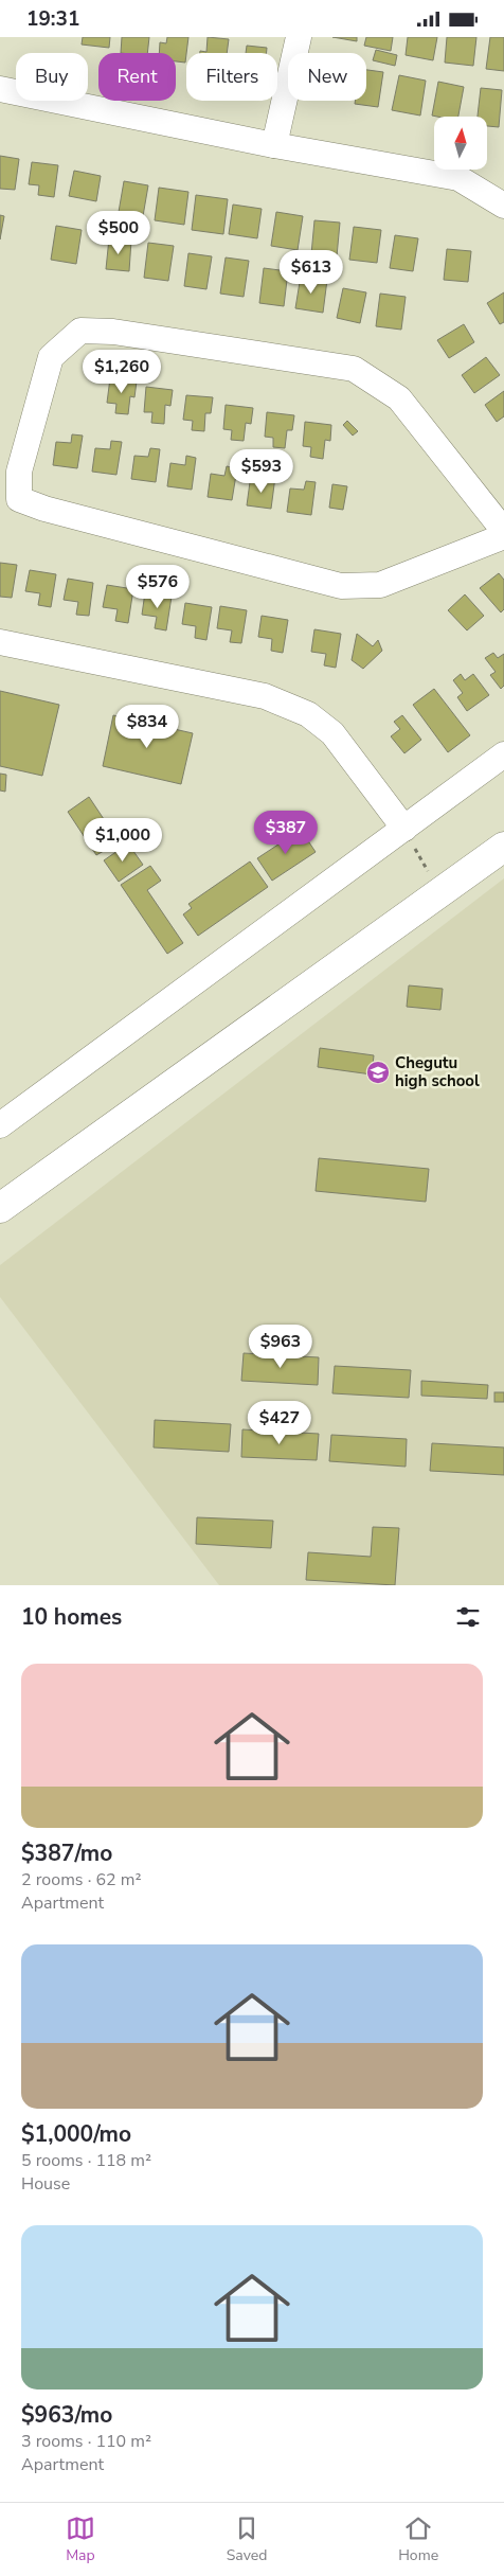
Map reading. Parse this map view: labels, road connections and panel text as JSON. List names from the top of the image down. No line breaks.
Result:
{"places":{"school or university":["Chegutu high school"]},"north":"top","page":{"status":"19:31","chip":["Buy","Rent","Filters","New"],"price":["$500","$613","$1,260","$593","$576","$834","$387","$1,000","$963","$427"],"heading":"10 homes","list":[{"name":"$387/mo","note":"2 rooms · 62 m² · Apartment"},{"name":"$1,000/mo","note":"5 rooms · 118 m² · House"},{"name":"$963/mo","note":"3 rooms · 110 m² · Apartment"}],"tabs":["Map","Saved","Home"]}}
